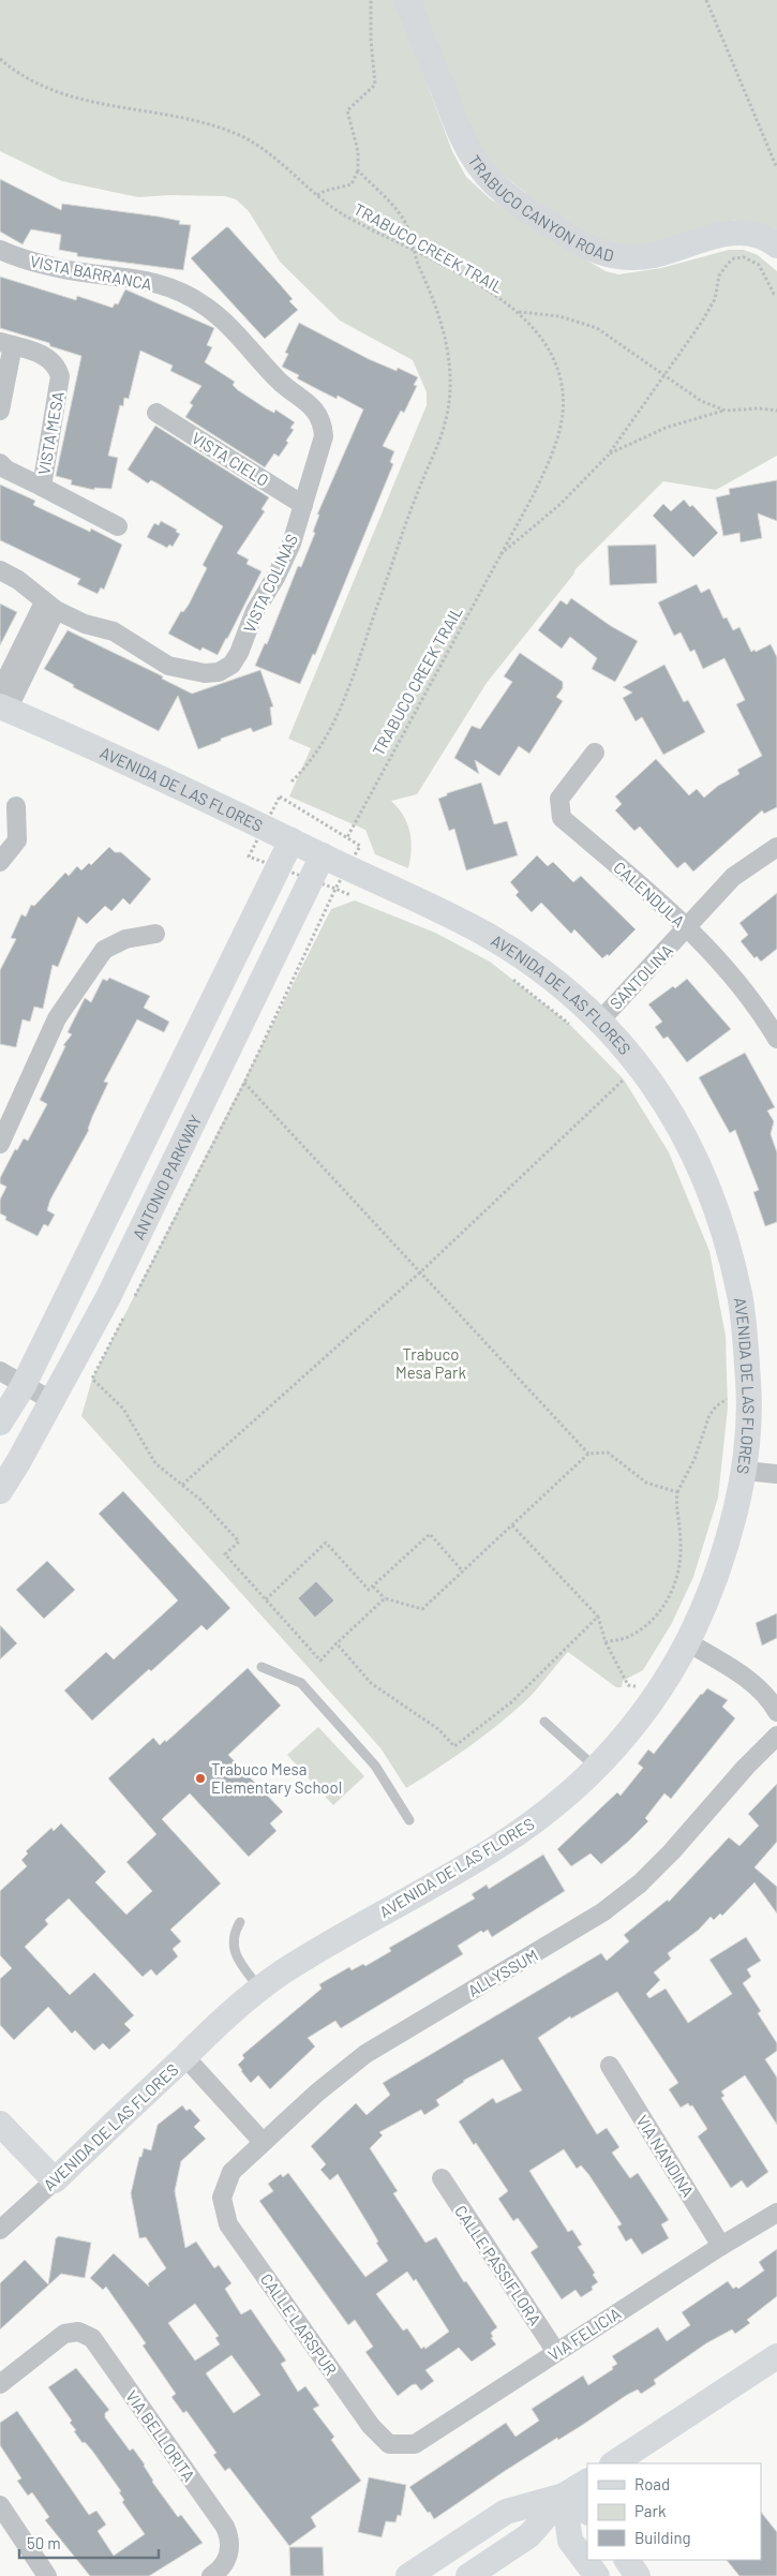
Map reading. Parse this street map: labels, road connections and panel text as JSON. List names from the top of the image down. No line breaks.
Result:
{"streets":{"main road":["TRABUCO CANYON ROAD","AVENIDA DE LAS FLORES","ANTONIO PARKWAY"],"street":["VISTA BARRANCA","VISTA MESA","VISTA CIELO","VISTA COLINAS","CALENDULA","SANTOLINA","ALLYSSUM","VIA NANDINA","CALLE PASSIFLORA","CALLE LARSPUR","VIA FELICIA","VIA BELLORITA"],"path":["TRABUCO CREEK TRAIL"]},"crossings":[["VISTA BARRANCA","VISTA COLINAS"],["VISTA CIELO","VISTA COLINAS"],["AVENIDA DE LAS FLORES","SANTOLINA"],["AVENIDA DE LAS FLORES","ANTONIO PARKWAY"],["CALENDULA","SANTOLINA"],["ALLYSSUM","CALLE LARSPUR"],["VIA NANDINA","VIA FELICIA"],["CALLE PASSIFLORA","VIA FELICIA"],["CALLE LARSPUR","VIA FELICIA"]],"parks":["Trabuco Mesa Park"],"places":["Trabuco Mesa Elementary School"],"legend":["Road","Park","Building"],"scale_bar":"50 m"}
